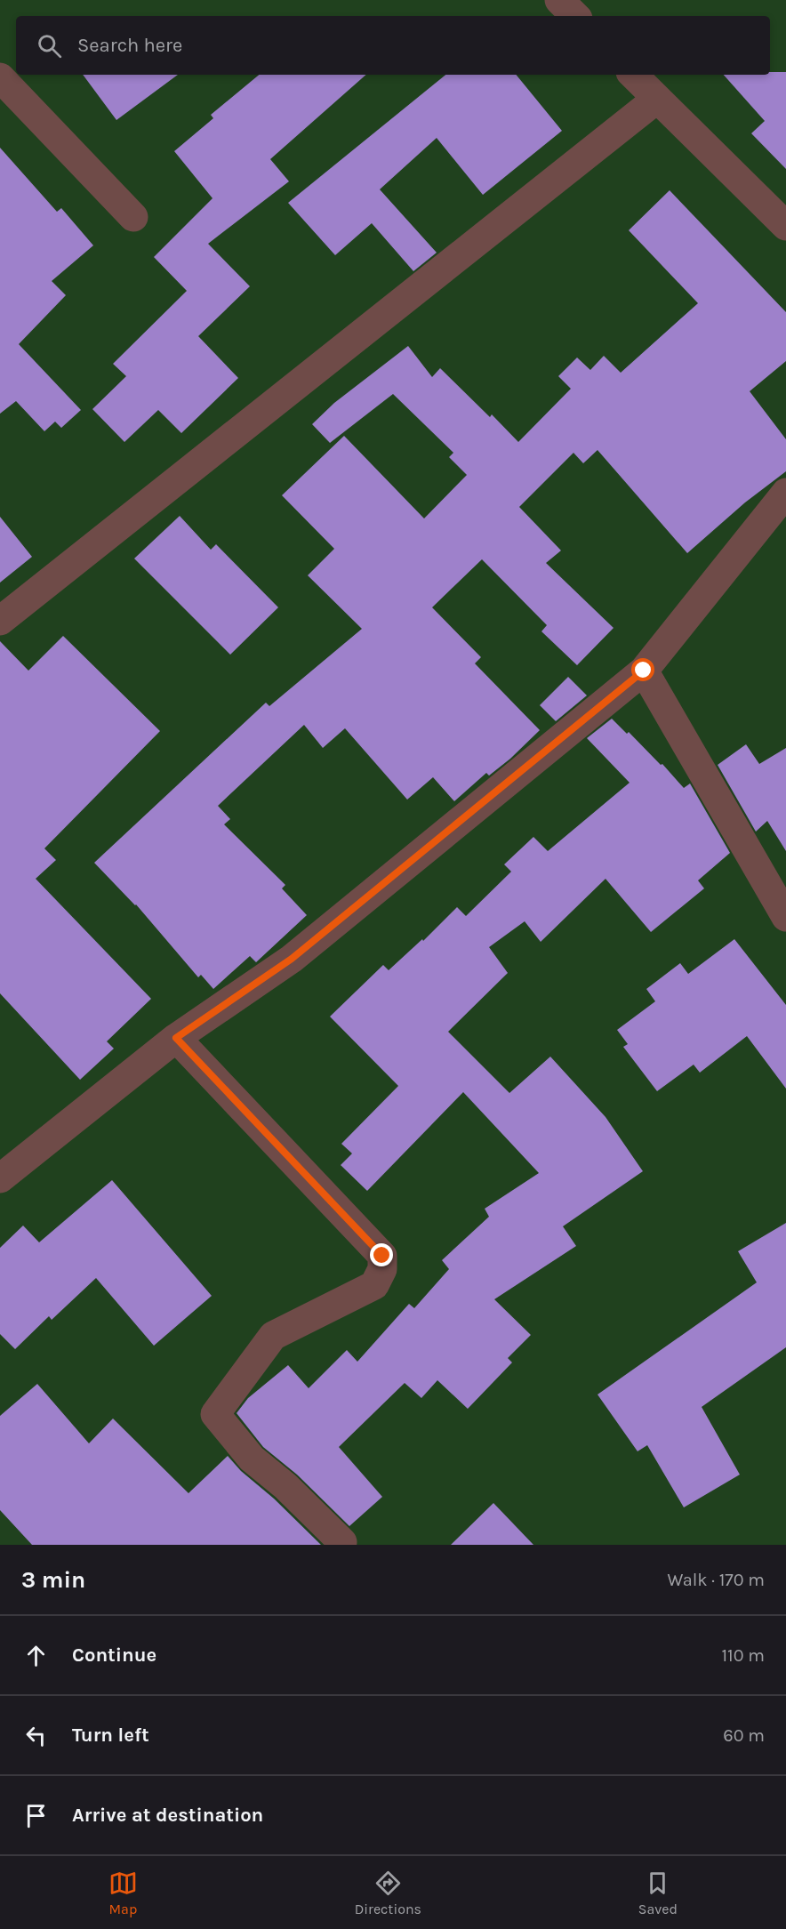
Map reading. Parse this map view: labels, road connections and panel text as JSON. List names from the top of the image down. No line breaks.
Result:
{"page":{"search":"Search here","heading":["3 min","Walk · 170 m"],"list":[["Continue","110 m"],["Turn left","60 m"],"Arrive at destination"],"nav":["Map","Directions","Saved"]}}
